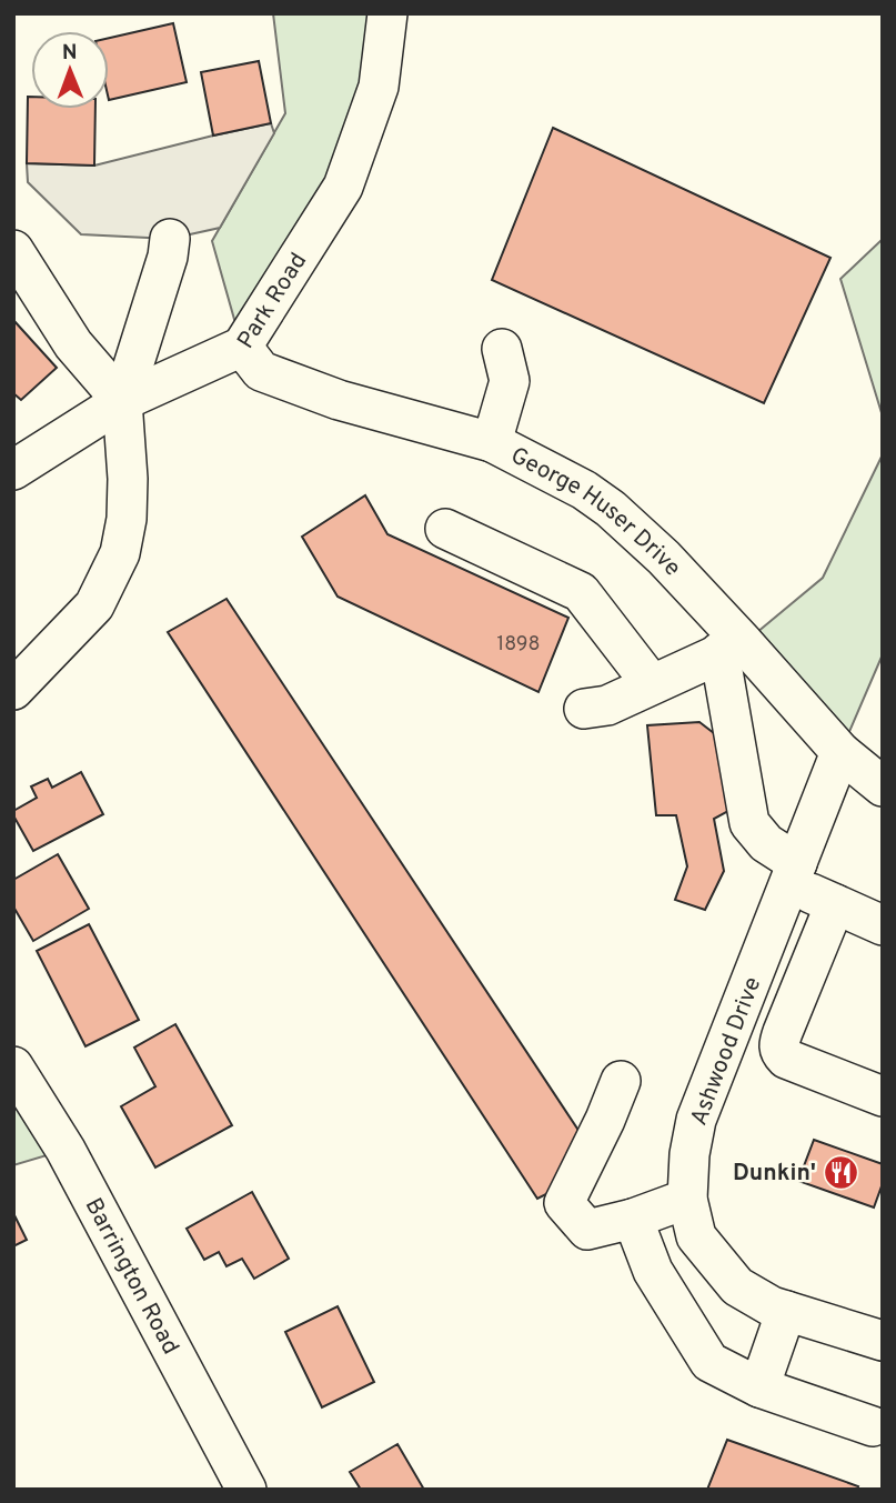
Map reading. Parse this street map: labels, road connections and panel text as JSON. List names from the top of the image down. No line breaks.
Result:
{"streets":{"street":["Park Road","George Huser Drive","Ashwood Drive","Barrington Road"]},"crossings":[["Park Road","George Huser Drive"],["George Huser Drive","Ashwood Drive"]],"places":{"restaurant":["Dunkin'"]},"house_numbers":["1898"],"north":"top"}
